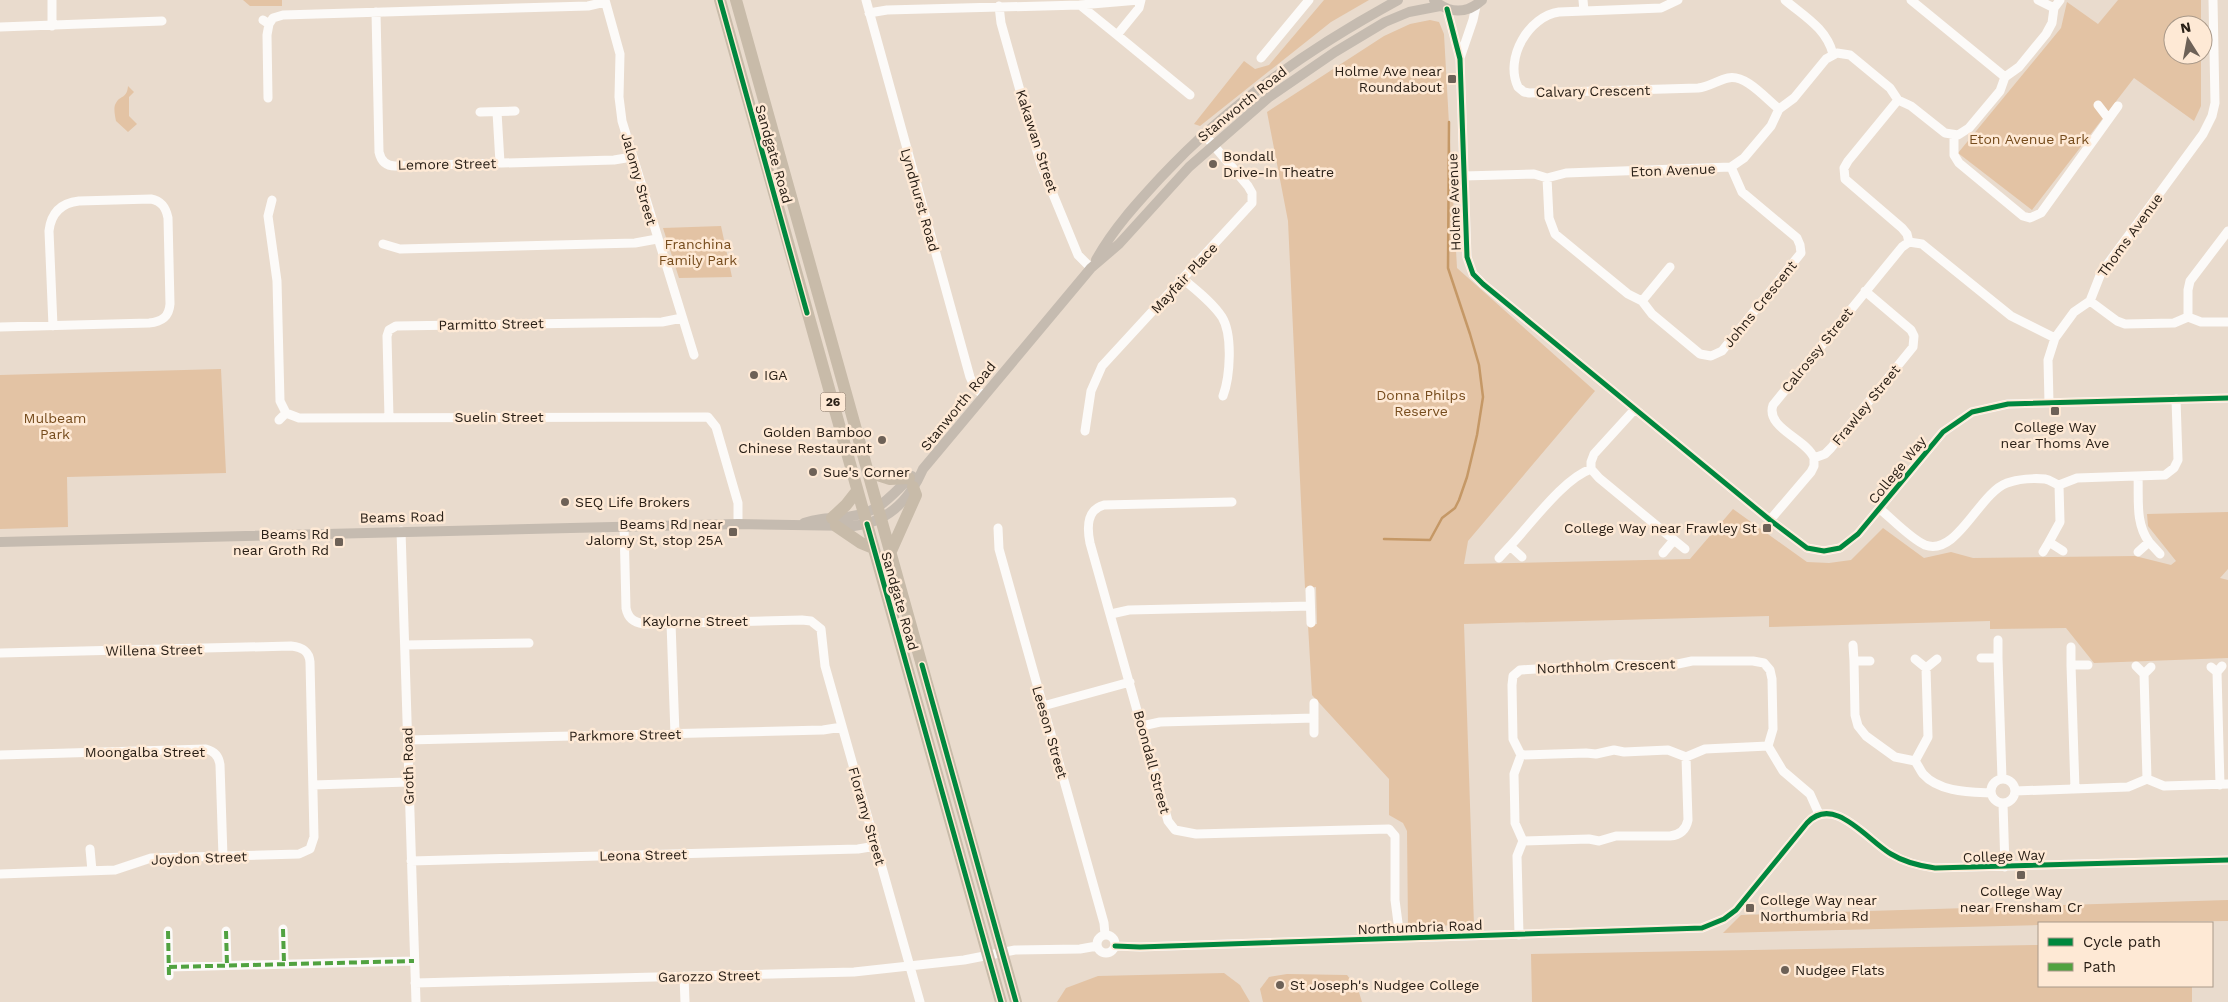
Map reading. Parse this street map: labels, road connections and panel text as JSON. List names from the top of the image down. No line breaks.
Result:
{"streets":{"highway":["Sandgate Road","26"],"main road":["Stanworth Road","Beams Road"],"street":["Calvary Crescent","Kakawan Street","Lemore Street","Eton Avenue","Jalomy Street","Lyndhurst Road","Holme Avenue","Thoms Avenue","Mayfair Place","Johns Crescent","Parmitto Street","Calrossy Street","Frawley Street","Suelin Street","College Way","Kaylorne Street","Willena Street","Northholm Crescent","Leeson Street","Parkmore Street","Moongalba Street","Boondall Street","Groth Road","Floramy Street","Leona Street","Joydon Street","Northumbria Road","Garozzo Street"]},"crossings":[["Calvary Crescent","Eton Avenue"],["Stanworth Road","Kakawan Street"],["Stanworth Road","Sandgate Road"],["Stanworth Road","Lyndhurst Road"],["Stanworth Road","Holme Avenue"],["Stanworth Road","Mayfair Place"],["Stanworth Road","Beams Road"],["Sandgate Road","Beams Road"],["Sandgate Road","Garozzo Street"],["Lemore Street","Jalomy Street"],["Eton Avenue","Holme Avenue"],["Eton Avenue","Johns Crescent"],["Jalomy Street","Parmitto Street"],["Holme Avenue","College Way"],["Parmitto Street","Suelin Street"],["Calrossy Street","Frawley Street"],["Suelin Street","Beams Road"],["College Way","Northumbria Road"],["Beams Road","Kaylorne Street"],["Beams Road","Groth Road"],["Kaylorne Street","Floramy Street"],["Willena Street","Joydon Street"],["Leeson Street","Northumbria Road"],["Parkmore Street","Groth Road"],["Parkmore Street","Floramy Street"],["Moongalba Street","Joydon Street"],["Boondall Street","Northumbria Road"],["Groth Road","Leona Street"],["Groth Road","Garozzo Street"],["Floramy Street","Leona Street"],["Floramy Street","Garozzo Street"]],"parks":["Eton Avenue Park","Franchina Family Park","Donna Philps Reserve","Mulbeam Park"],"places":{"transit":["Holme Ave near Roundabout","College Way near Thoms Ave","College Way near Frawley St","Beams Rd near Jalomy St, stop 25A","Beams Rd near Groth Rd","College Way near Frensham Cr","College Way near Northumbria Rd"],"other":["Bondall Drive-In Theatre","IGA","Golden Bamboo Chinese Restaurant","Sue's Corner","SEQ Life Brokers","Nudgee Flats","St Joseph's Nudgee College"]},"legend":["Cycle path","Path"],"north":"top"}
